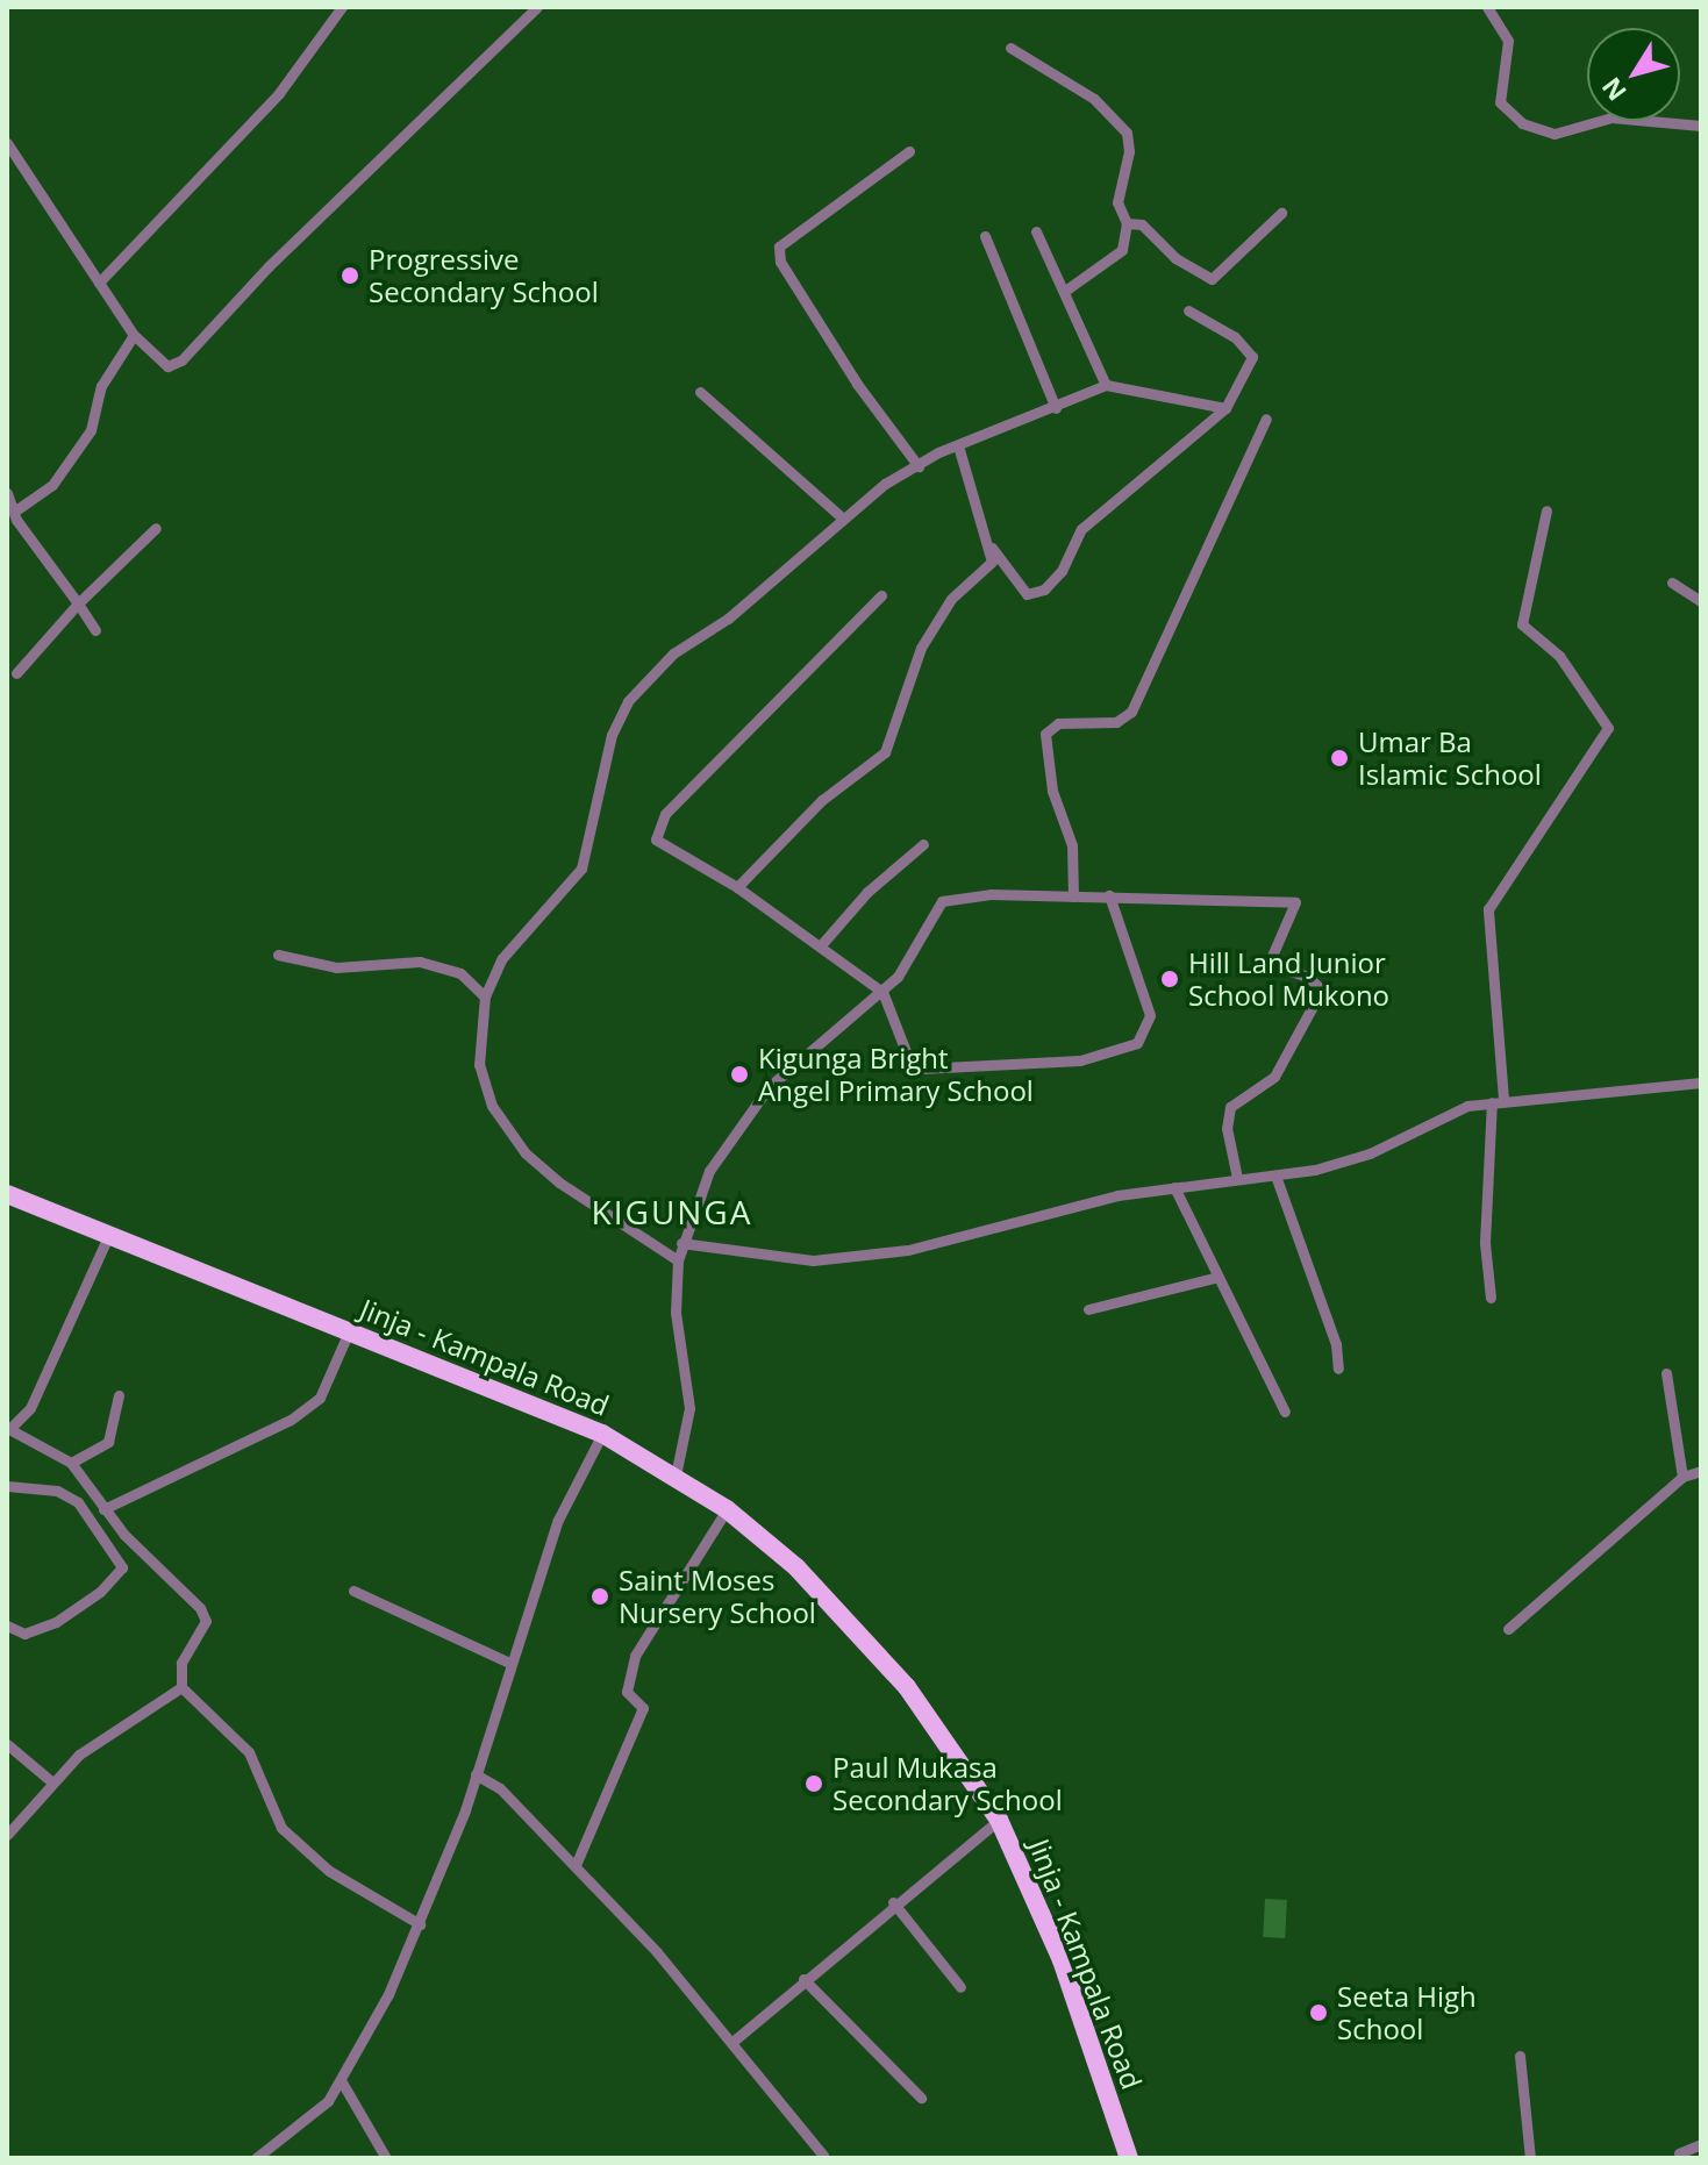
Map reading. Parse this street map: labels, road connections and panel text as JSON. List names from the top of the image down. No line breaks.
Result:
{"streets":{"highway":["Jinja - Kampala Road"]},"districts":["KIGUNGA"],"places":["Progressive Secondary School","Umar Ba Islamic School","Hill Land Junior School Mukono","Kigunga Bright Angel Primary School","Saint Moses Nursery School","Paul Mukasa Secondary School","Seeta High School"],"north":"bottom left"}
